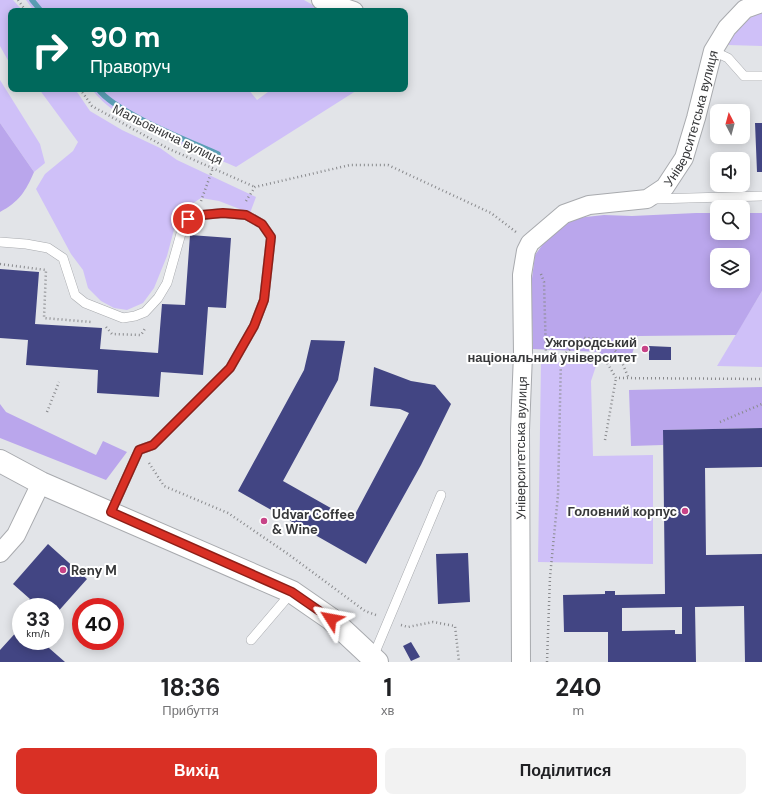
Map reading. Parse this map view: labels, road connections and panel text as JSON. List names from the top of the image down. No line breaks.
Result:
{"streets":{"street":["Університетська вулиця"],"path":["Мальовнича вулиця"]},"crossings":[["Університетська вулиця","Мальовнича вулиця"]],"places":["Ужгородський національний університет","Головний корпус","Udvar Coffee & Wine","Reny M"],"north":"top","page":{"turn":["90 m","Праворуч"],"speed":"33 km/h","limit":"40","eta":["18:36","Прибуття","1","хв","240","m"],"buttons":["Вихід","Поділитися"]}}
